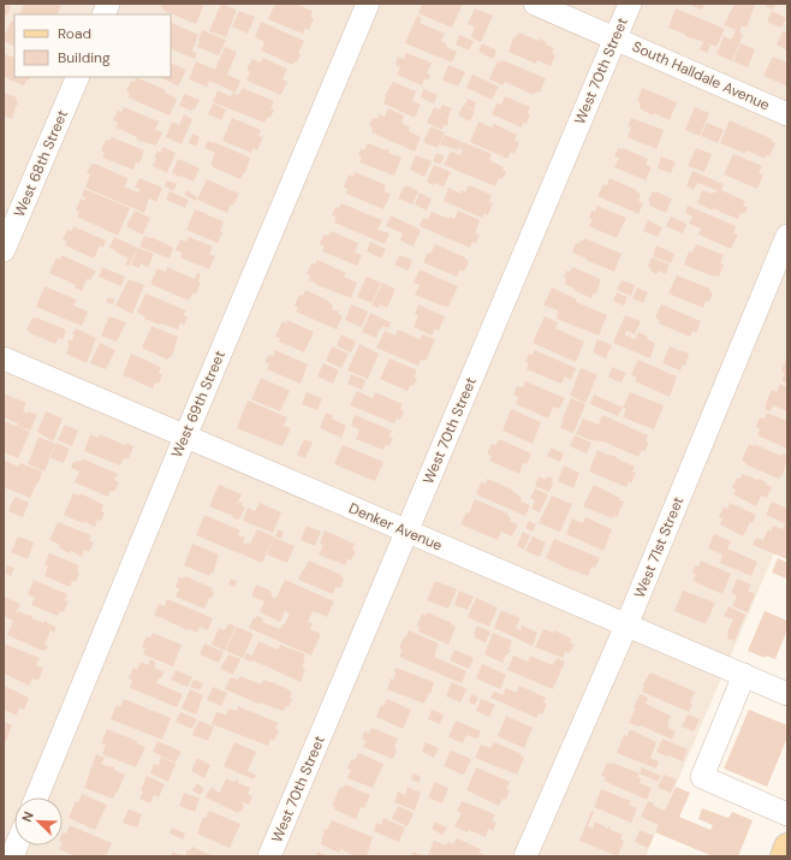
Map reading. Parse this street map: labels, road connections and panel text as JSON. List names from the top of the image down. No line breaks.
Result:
{"streets":{"street":["West 70th Street","South Halldale Avenue","West 68th Street","West 69th Street","Denker Avenue","West 71st Street"]},"crossings":[["West 70th Street","South Halldale Avenue"],["West 70th Street","Denker Avenue"],["West 69th Street","Denker Avenue"],["Denker Avenue","West 71st Street"]],"legend":["Road","Building"],"north":"top left"}
